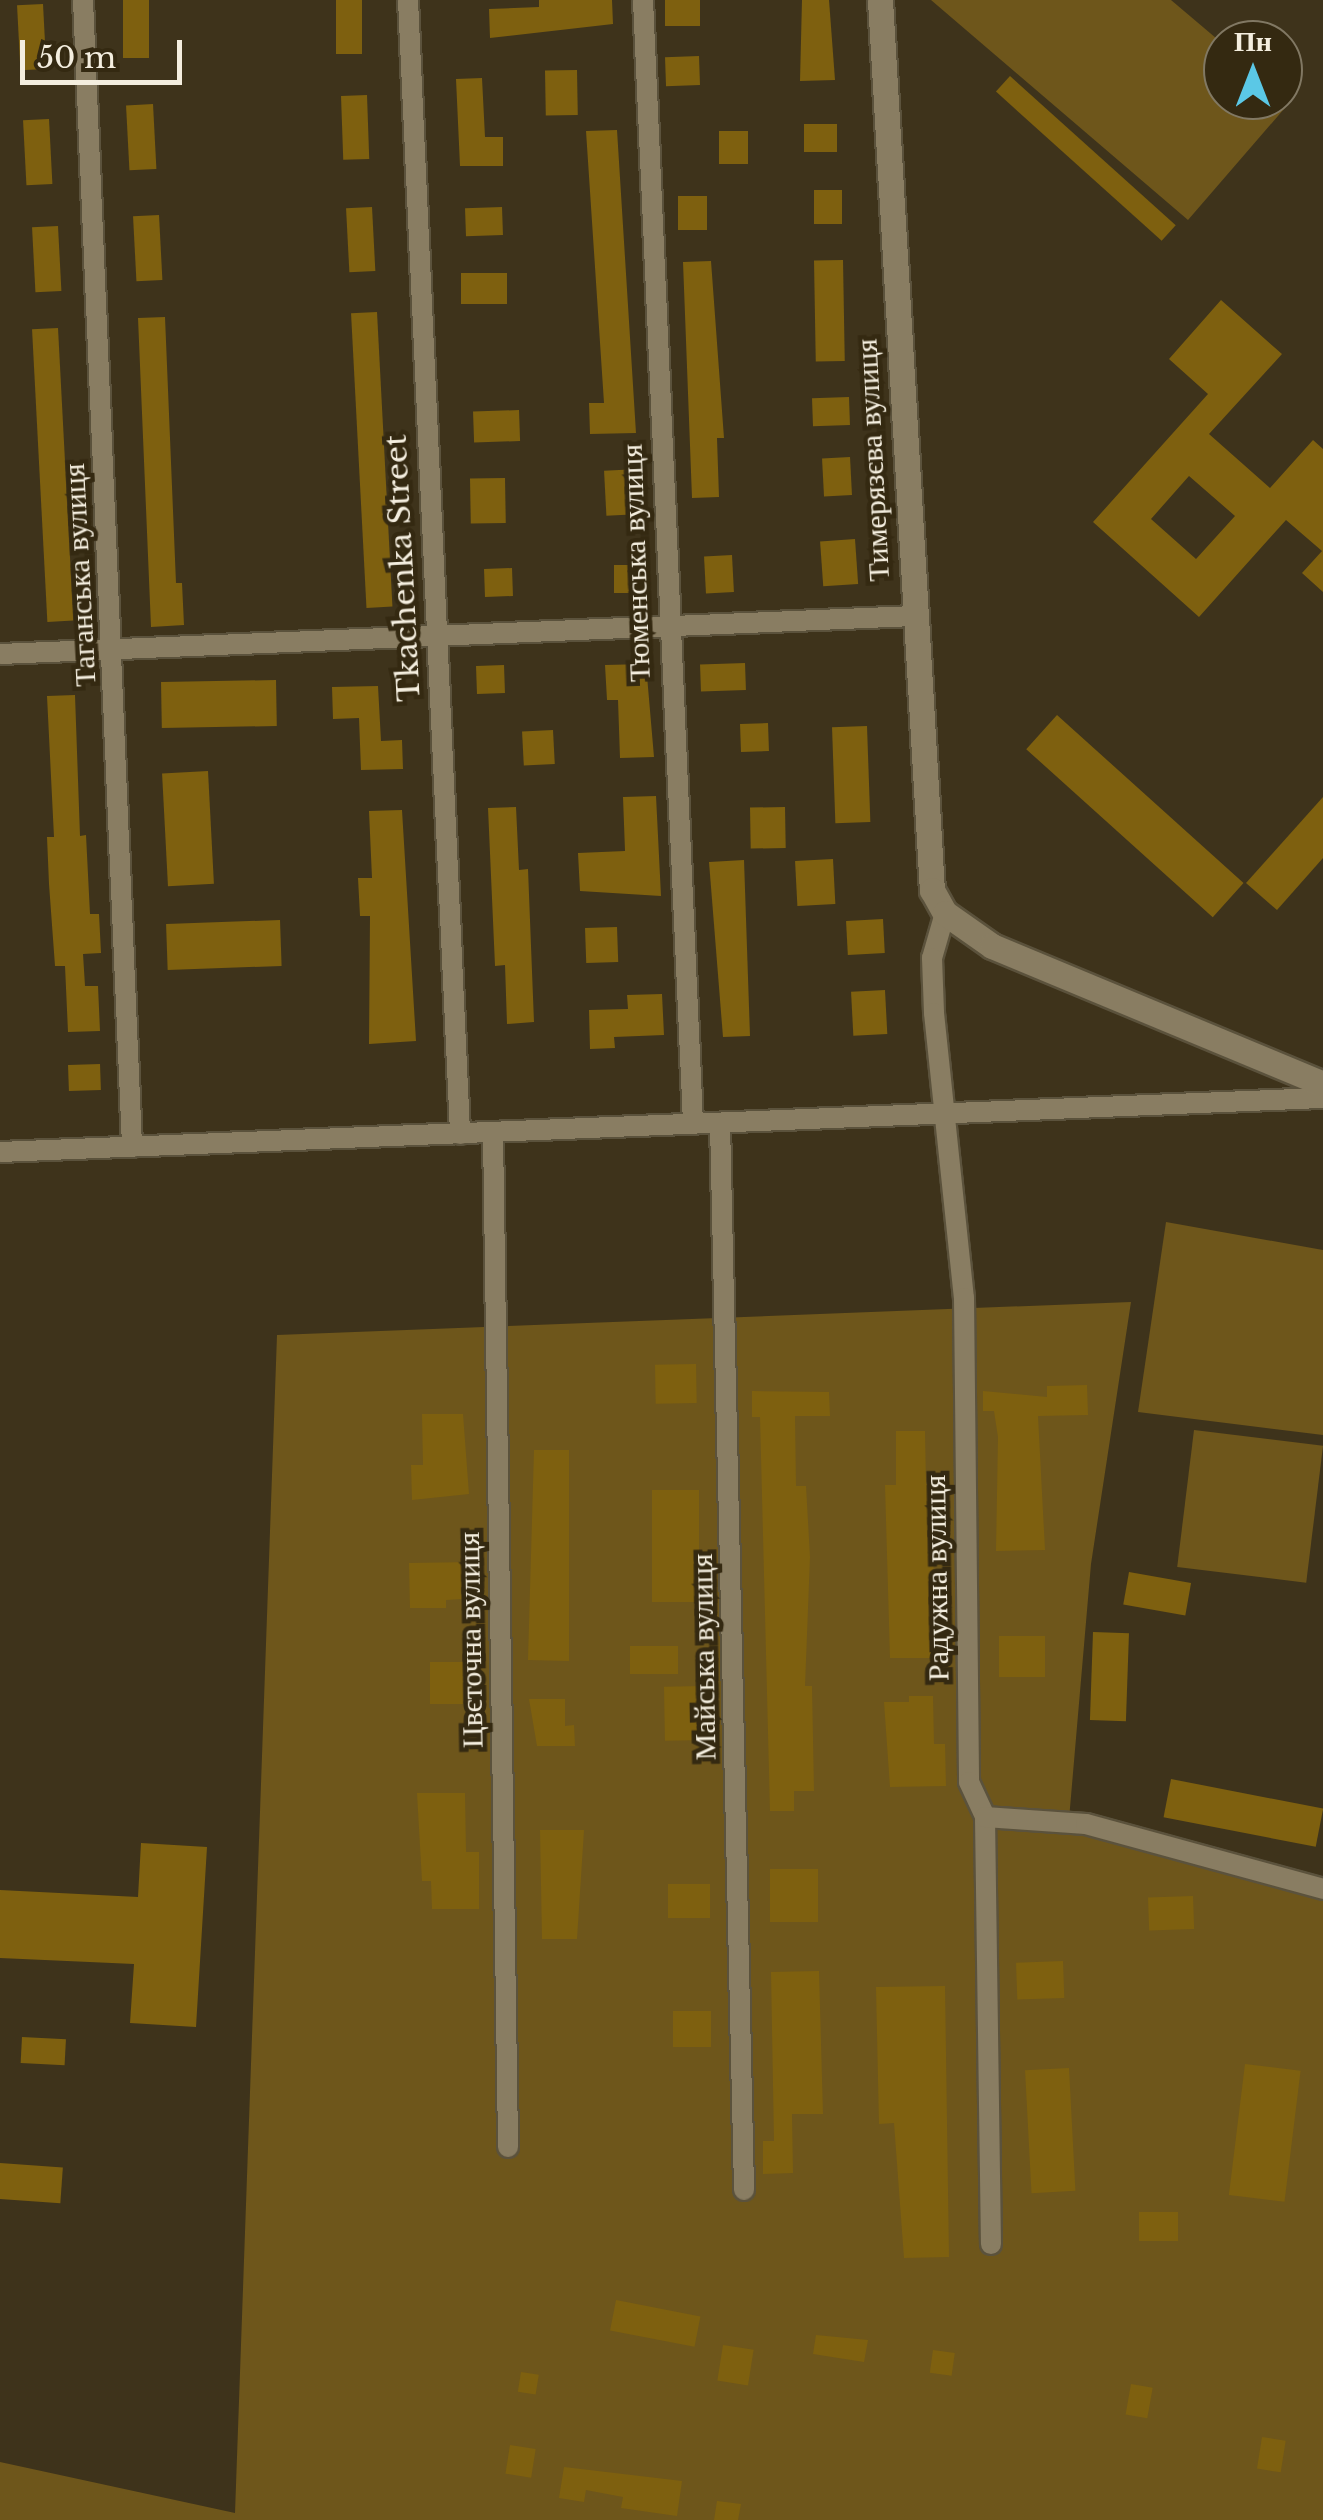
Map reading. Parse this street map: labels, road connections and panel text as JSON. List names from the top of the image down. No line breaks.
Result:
{"streets":{"street":["Тимерязєва вулиця","Тюменська вулиця","Tkachenka Street","Таганська вулиця","Радужна вулиця","Цвєточна вулиця","Майська вулиця"]},"crossings":[["Тимерязєва вулиця","Радужна вулиця"]],"scale_bar":"50 m","north":"top"}
